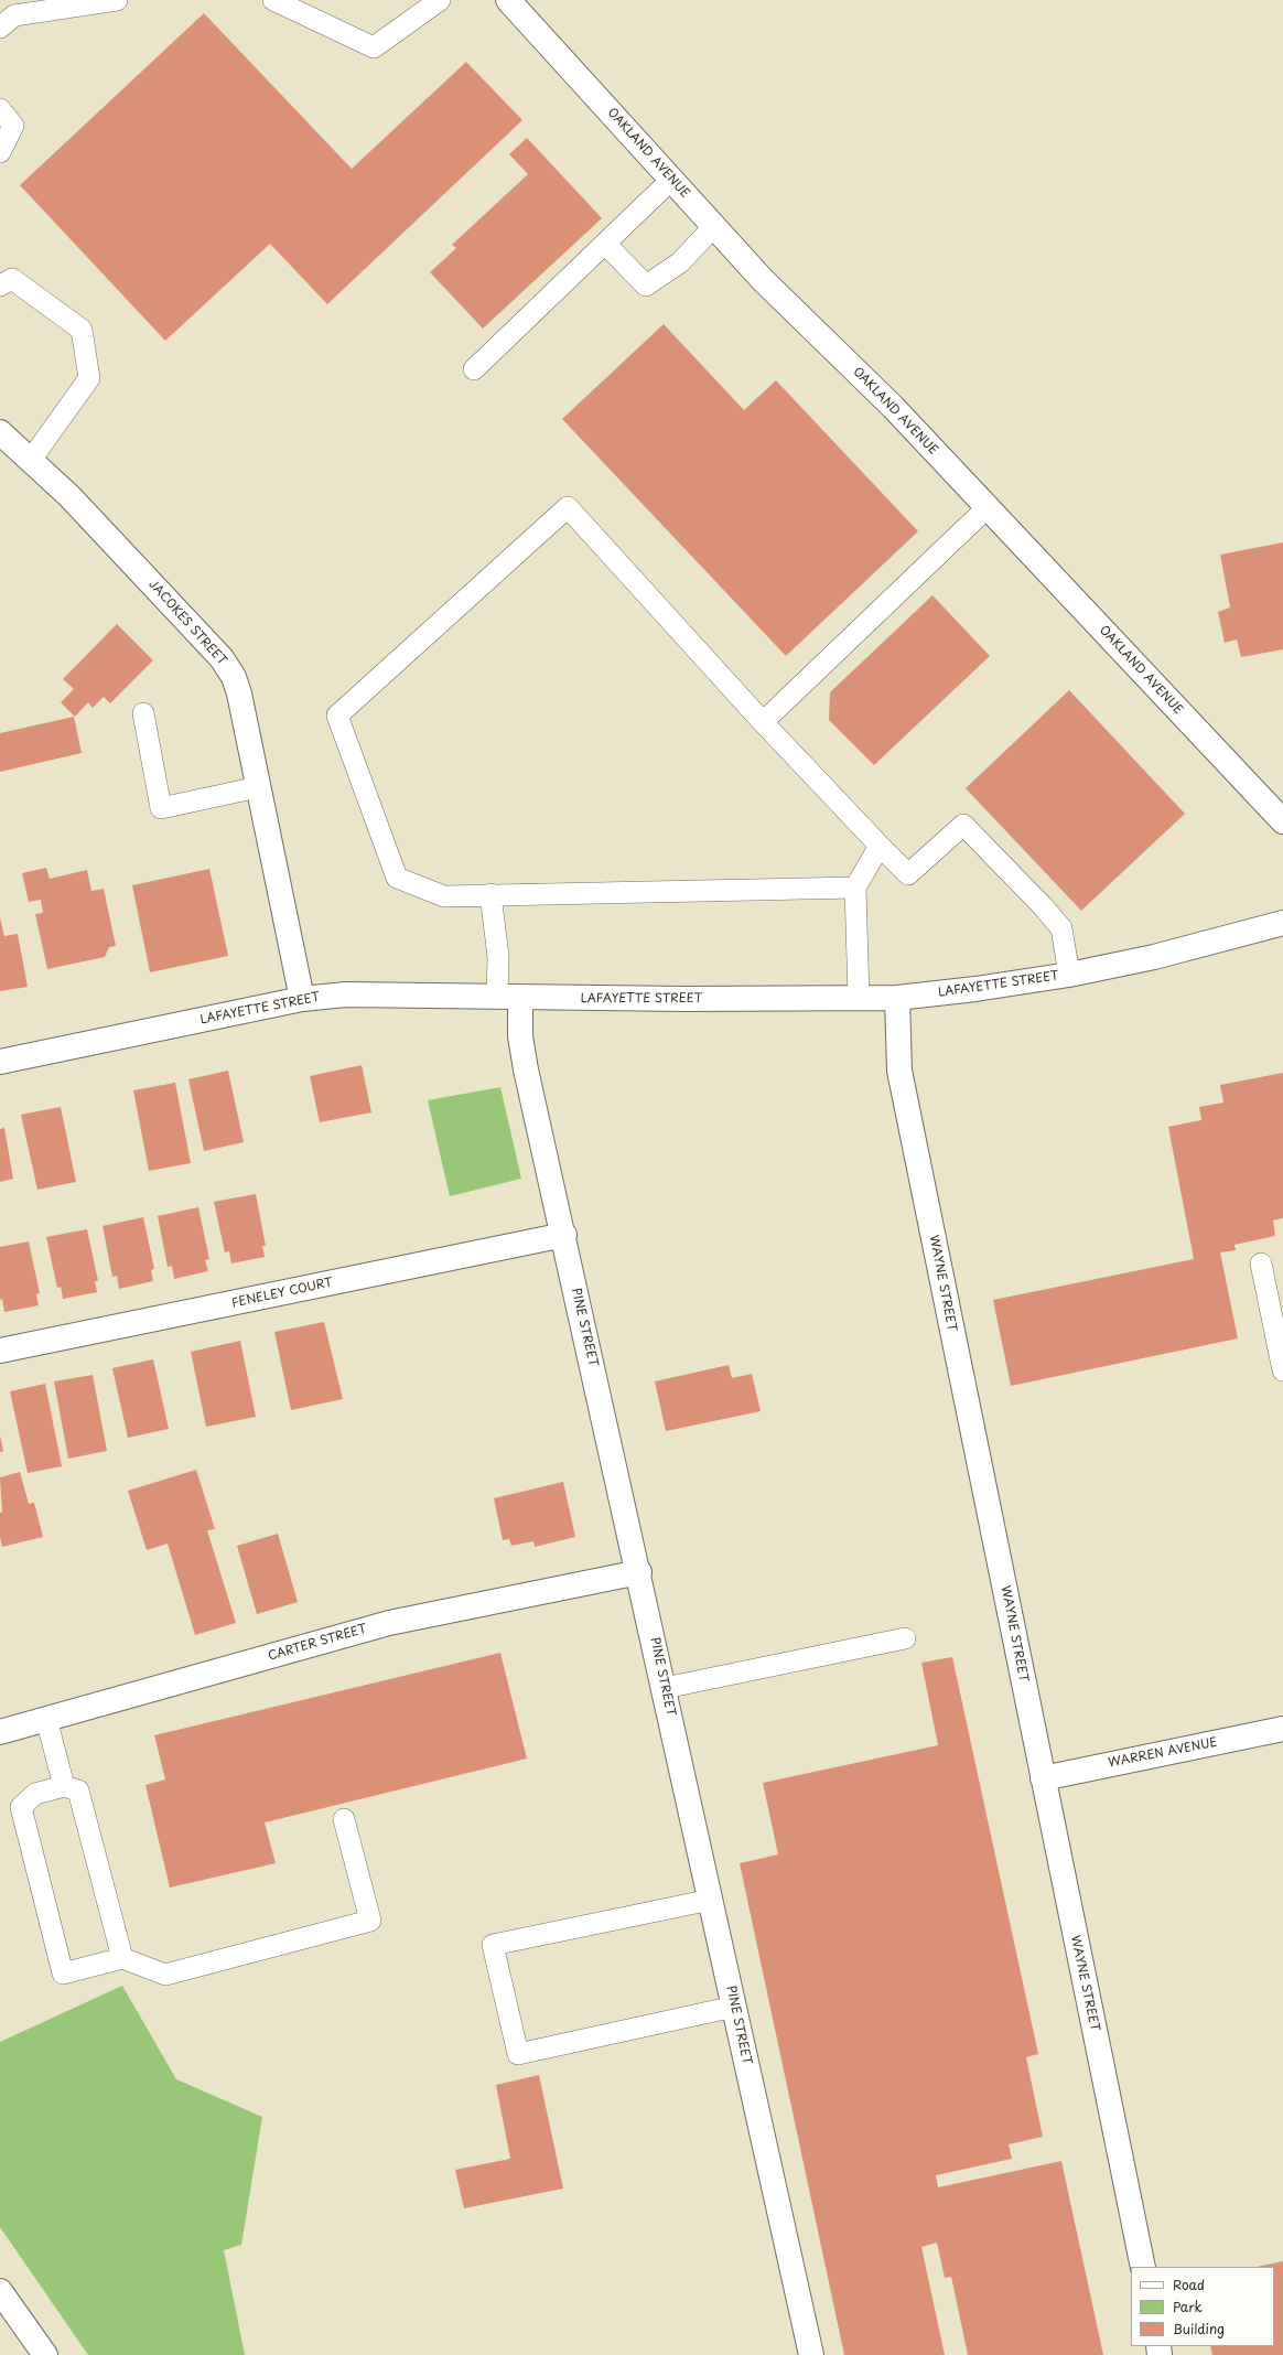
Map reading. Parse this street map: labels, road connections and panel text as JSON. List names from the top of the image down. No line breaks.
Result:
{"streets":{"street":["OAKLAND AVENUE","JACOKES STREET","LAFAYETTE STREET","WAYNE STREET","FENELEY COURT","PINE STREET","CARTER STREET","WARREN AVENUE"]},"crossings":[["JACOKES STREET","LAFAYETTE STREET"],["LAFAYETTE STREET","WAYNE STREET"],["LAFAYETTE STREET","PINE STREET"],["WAYNE STREET","WARREN AVENUE"],["FENELEY COURT","PINE STREET"],["PINE STREET","CARTER STREET"]],"legend":["Road","Park","Building"]}
